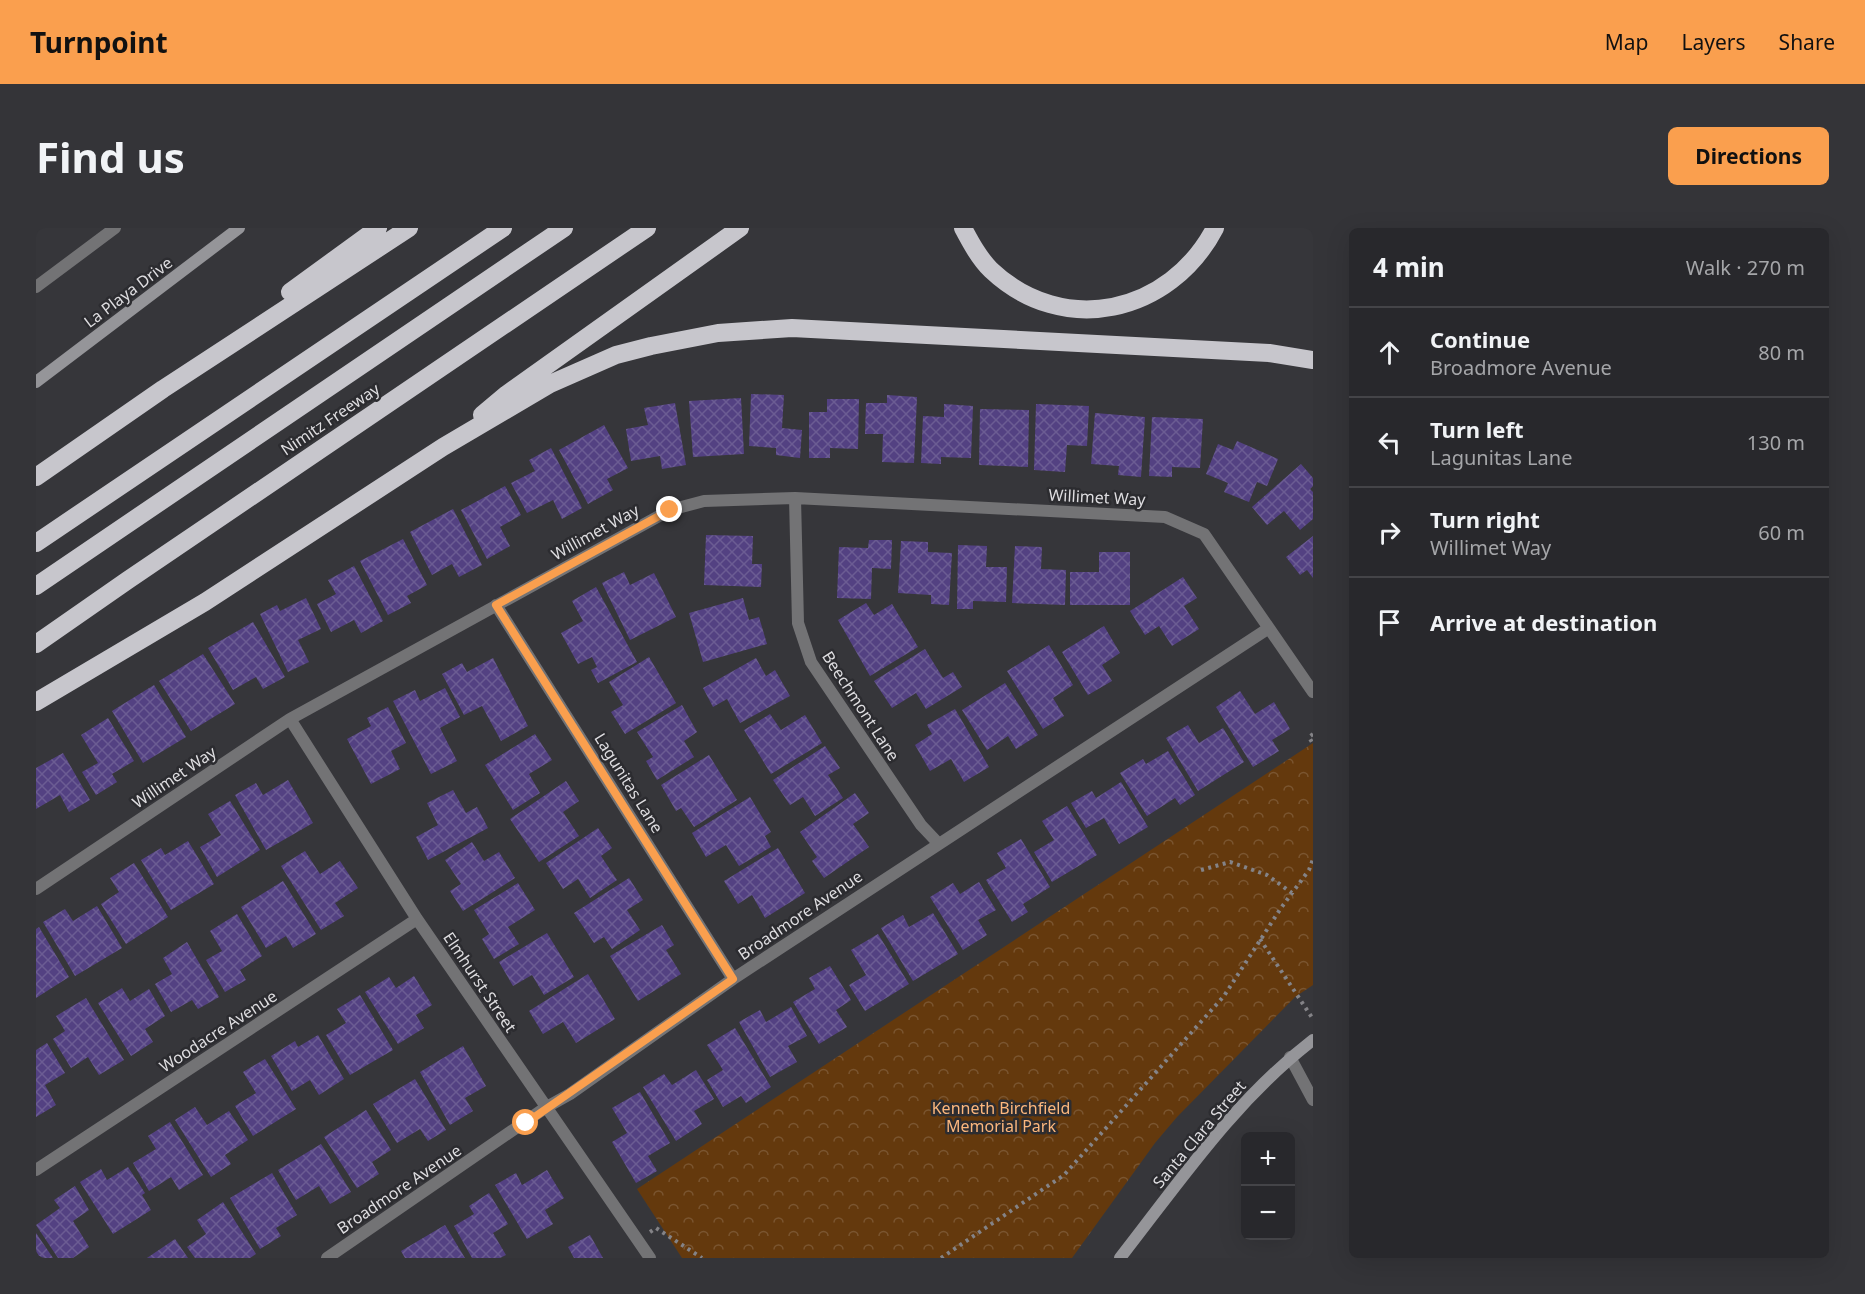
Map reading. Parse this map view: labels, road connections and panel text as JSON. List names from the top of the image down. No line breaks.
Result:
{"streets":{"highway":["Nimitz Freeway"],"main road":["La Playa Drive","Santa Clara Street"],"street":["Willimet Way","Beechmont Lane","Lagunitas Lane","Broadmore Avenue","Elmhurst Street","Woodacre Avenue"]},"crossings":[["Willimet Way","Beechmont Lane"],["Willimet Way","Lagunitas Lane"],["Willimet Way","Broadmore Avenue"],["Willimet Way","Elmhurst Street"],["Beechmont Lane","Broadmore Avenue"],["Lagunitas Lane","Broadmore Avenue"],["Broadmore Avenue","Elmhurst Street"],["Elmhurst Street","Woodacre Avenue"]],"parks":["Kenneth Birchfield Memorial Park"],"page":{"header":"Turnpoint","nav":["Map","Layers","Share"],"buttons":"Directions","title":"Find us","heading":["4 min","Walk · 270 m"],"list":[["Continue","Broadmore Avenue","80 m"],["Turn left","Lagunitas Lane","130 m"],["Turn right","Willimet Way","60 m"],"Arrive at destination"],"map_buttons":["+","−"]}}
